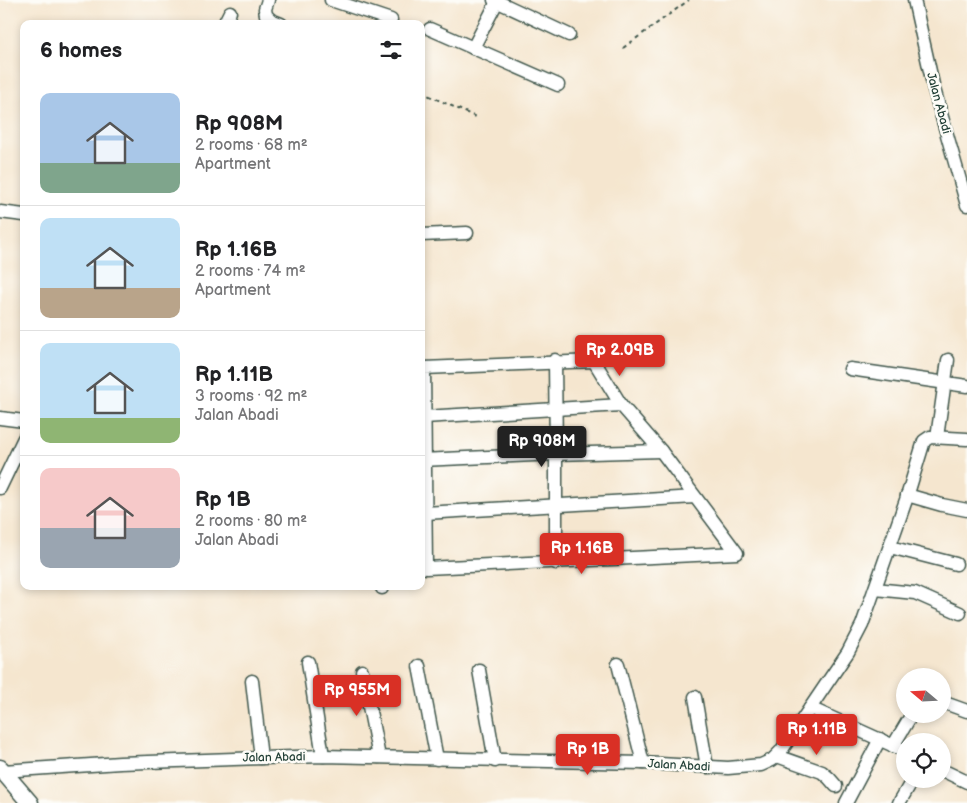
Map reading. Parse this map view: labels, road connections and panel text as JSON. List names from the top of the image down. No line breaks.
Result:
{"streets":{"street":["Jalan Abadi"]},"north":"left","page":{"heading":"6 homes","list":[{"name":"Rp 908M","note":"2 rooms · 68 m² · Apartment"},{"name":"Rp 1.16B","note":"2 rooms · 74 m² · Apartment"},{"name":"Rp 1.11B","note":"3 rooms · 92 m² · Jalan Abadi"},{"name":"Rp 1B","note":"2 rooms · 80 m² · Jalan Abadi"}],"price":["Rp 2.09B","Rp 908M","Rp 1.16B","Rp 955M","Rp 1.11B","Rp 1B"]}}
